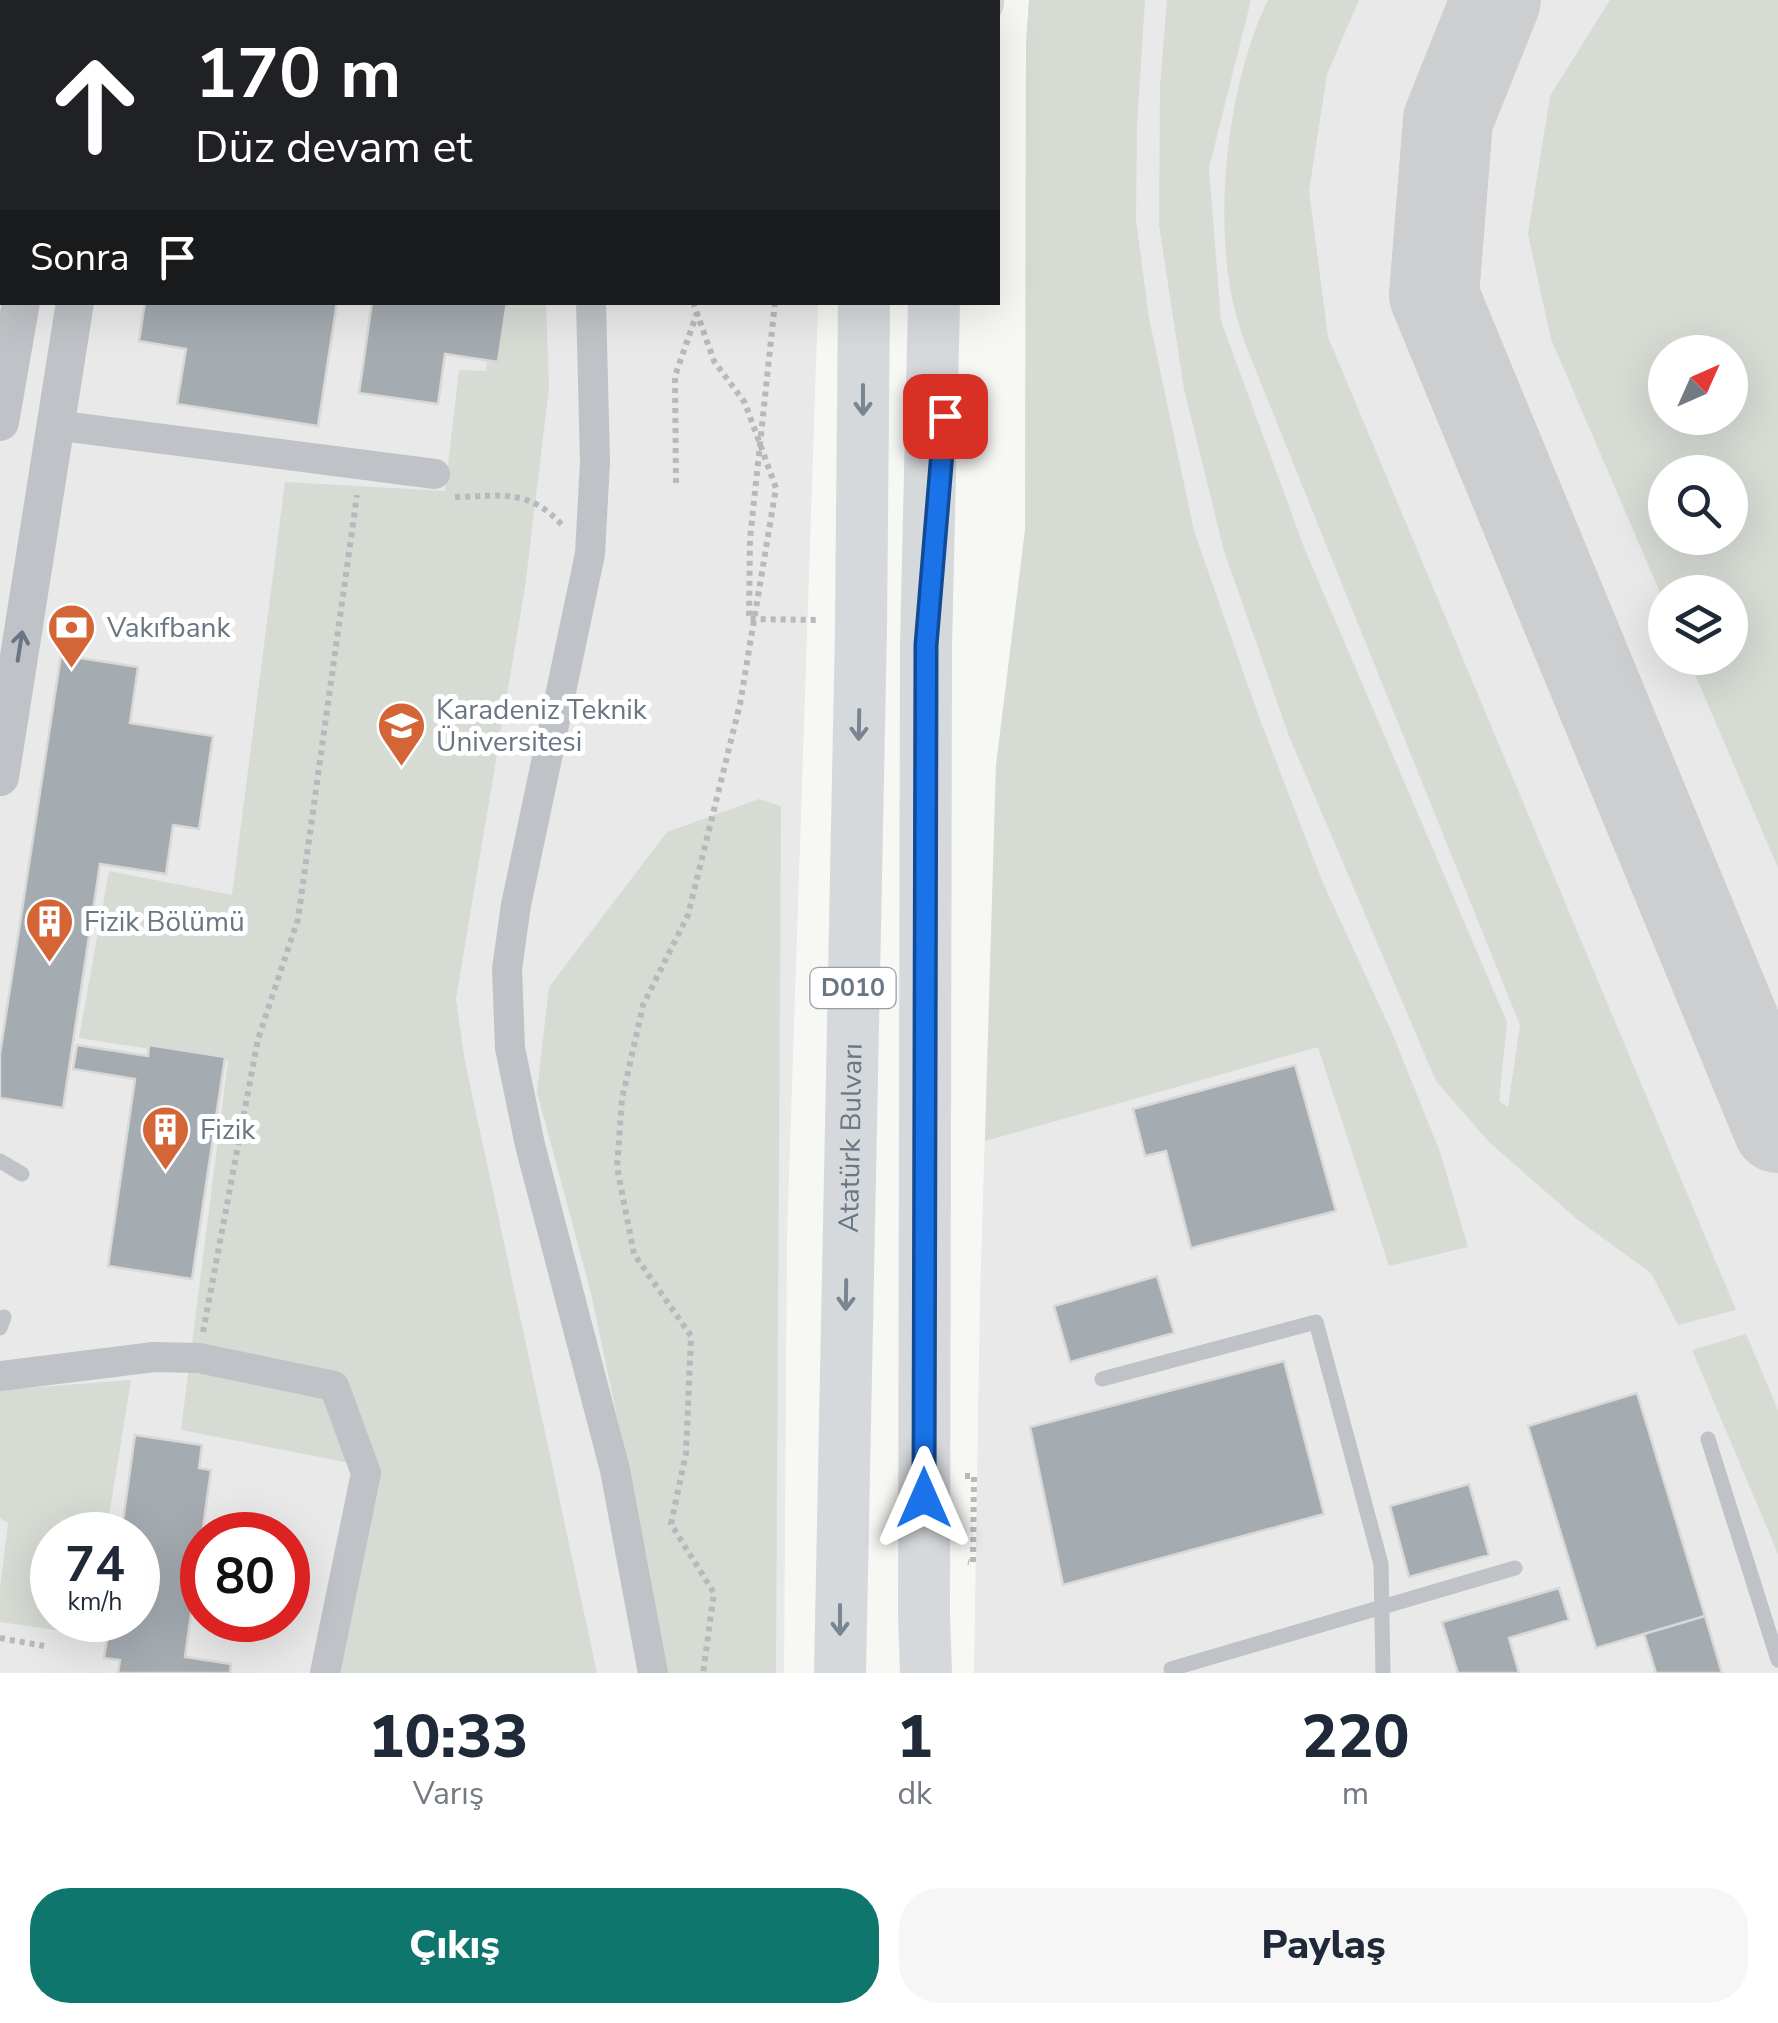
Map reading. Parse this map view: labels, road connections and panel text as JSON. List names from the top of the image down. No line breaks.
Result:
{"streets":{"highway":["D010","Atatürk Bulvarı"]},"places":{"bank":["Vakıfbank"],"school or university":["Karadeniz Teknik Üniversitesi"],"building":["Fizik Bölümü","Fizik"]},"north":"top right","page":{"turn":["170 m","Düz devam et"],"then":"Sonra","speed":"74 km/h","limit":"80","eta":["10:33","Varış","1","dk","220","m"],"buttons":["Çıkış","Paylaş"]}}
